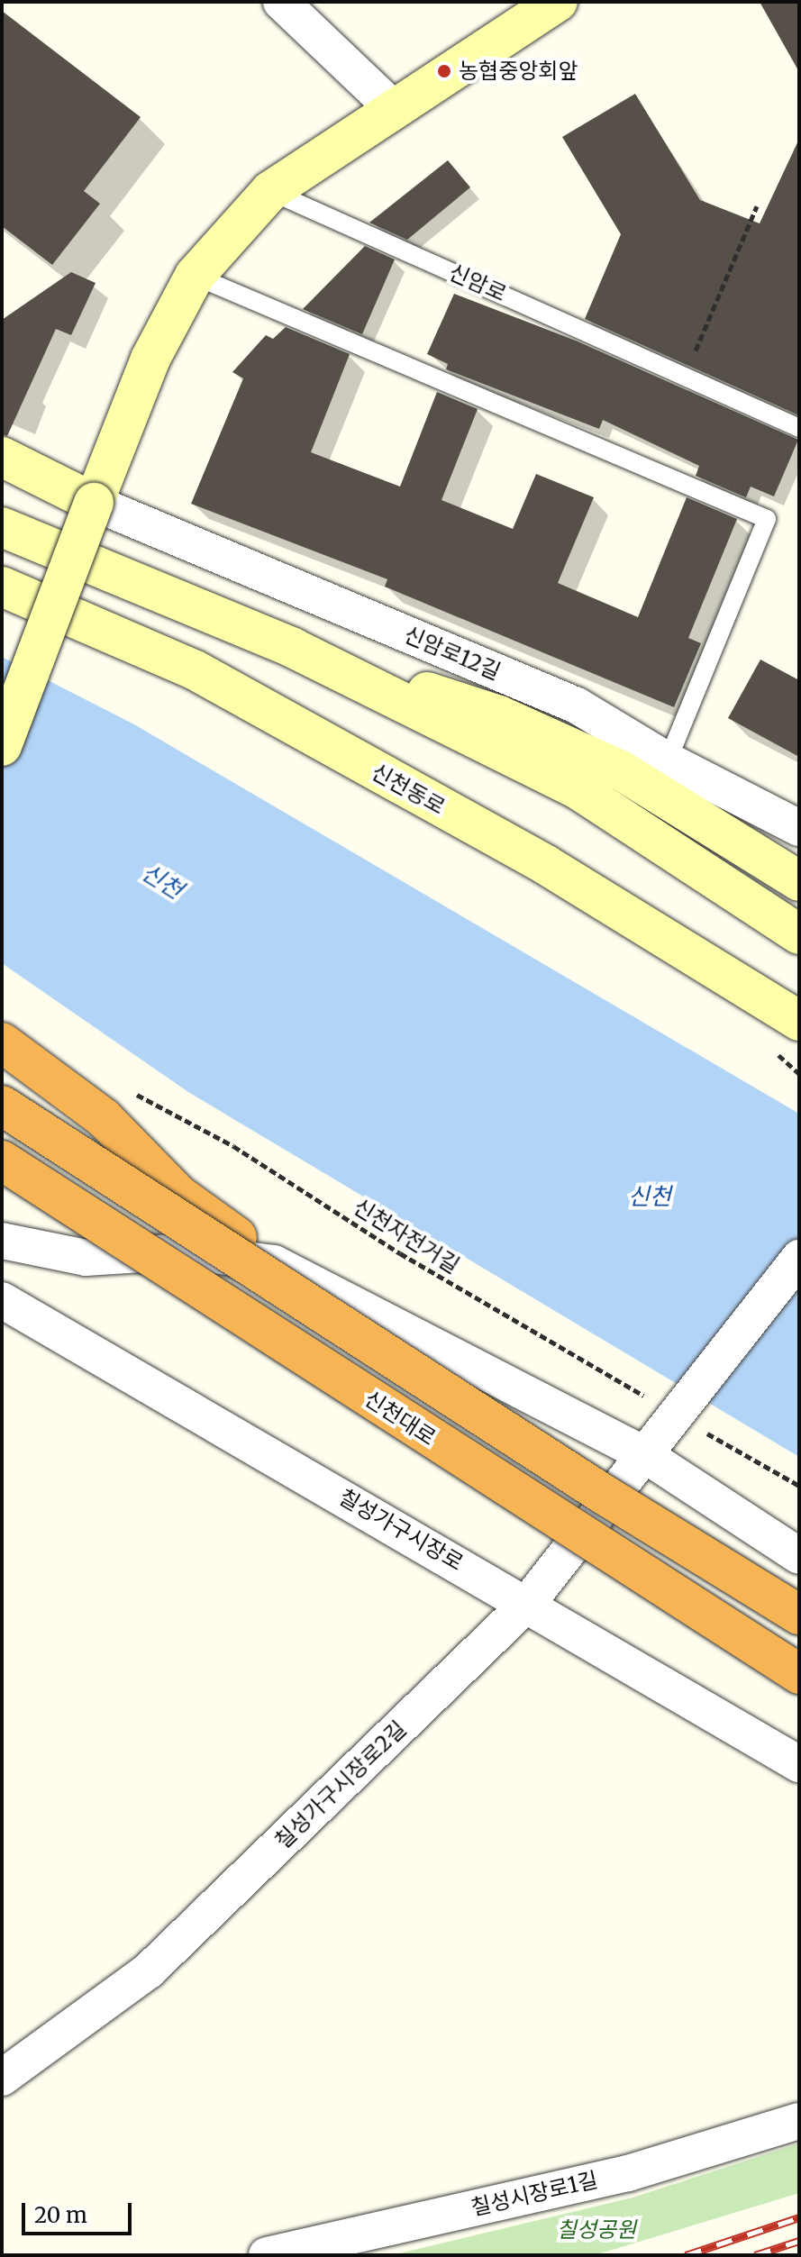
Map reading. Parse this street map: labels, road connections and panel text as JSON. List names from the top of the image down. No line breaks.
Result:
{"streets":{"highway":["신천대로"],"main road":["신천동로"],"street":["신암로12길","칠성가구시장로","칠성가구시장로2길","칠성시장로1길"],"lane":["신암로"],"path":["신천자전거길"]},"crossings":[["칠성가구시장로","칠성가구시장로2길"]],"water":["신천"],"parks":["칠성공원"],"places":["농협중앙회앞"],"scale_bar":"20 m"}
